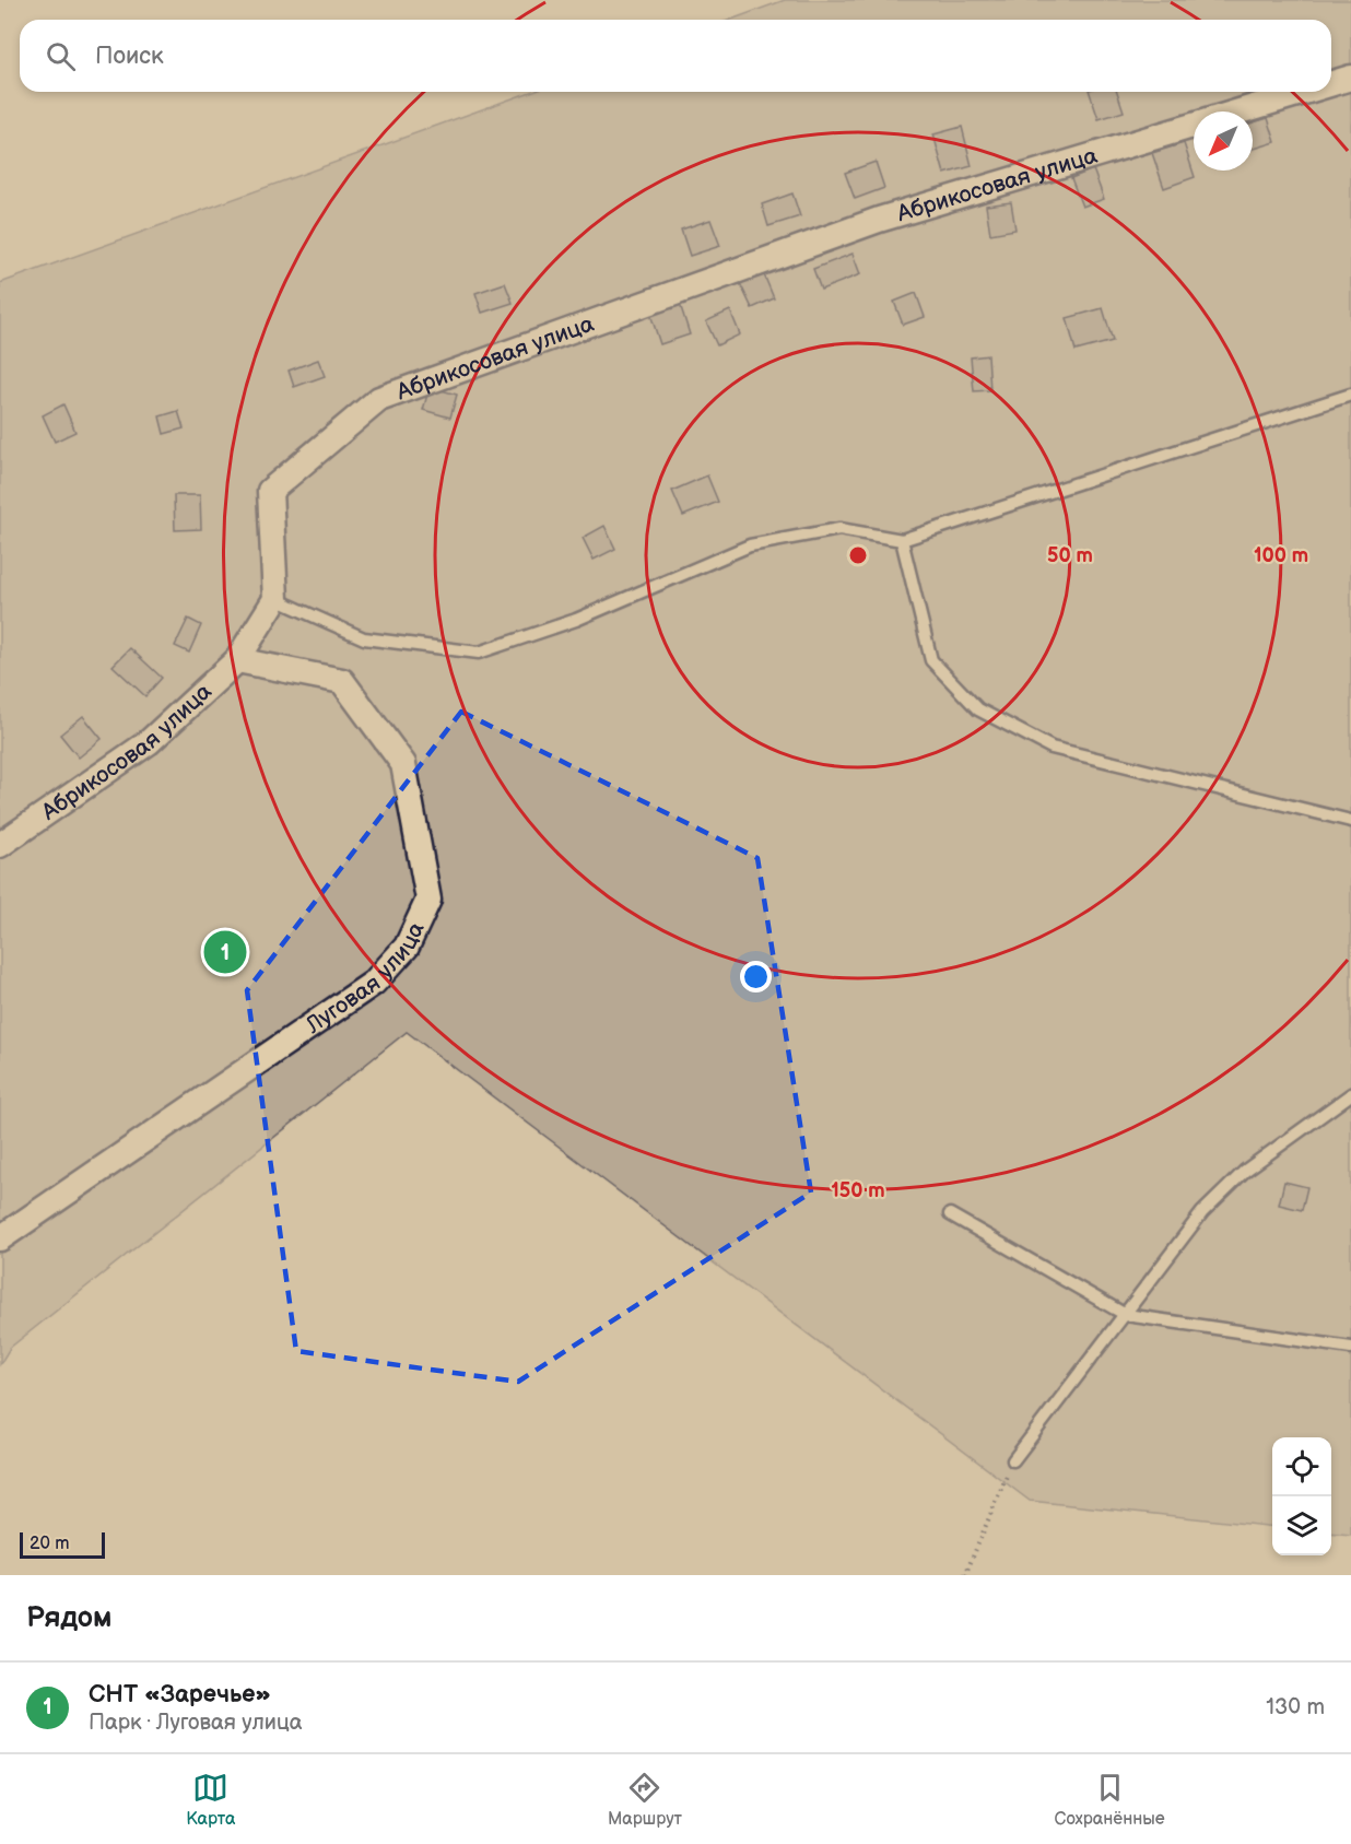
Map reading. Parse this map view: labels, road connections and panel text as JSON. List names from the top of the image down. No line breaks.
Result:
{"streets":{"street":["Абрикосовая улица","Луговая улица"]},"crossings":[["Абрикосовая улица","Луговая улица"]],"scale_bar":"20 m","north":"bottom left","page":{"search":"Поиск","pins":"1","scale":"20 m","heading":"Рядом","list":[{"mark":"1","name":"СНТ «Заречье»","note":"Парк · Луговая улица","value":"130 m"}],"nav":["Карта","Маршрут","Сохранённые"]},"rings":["50 m","100 m","150 m"]}
